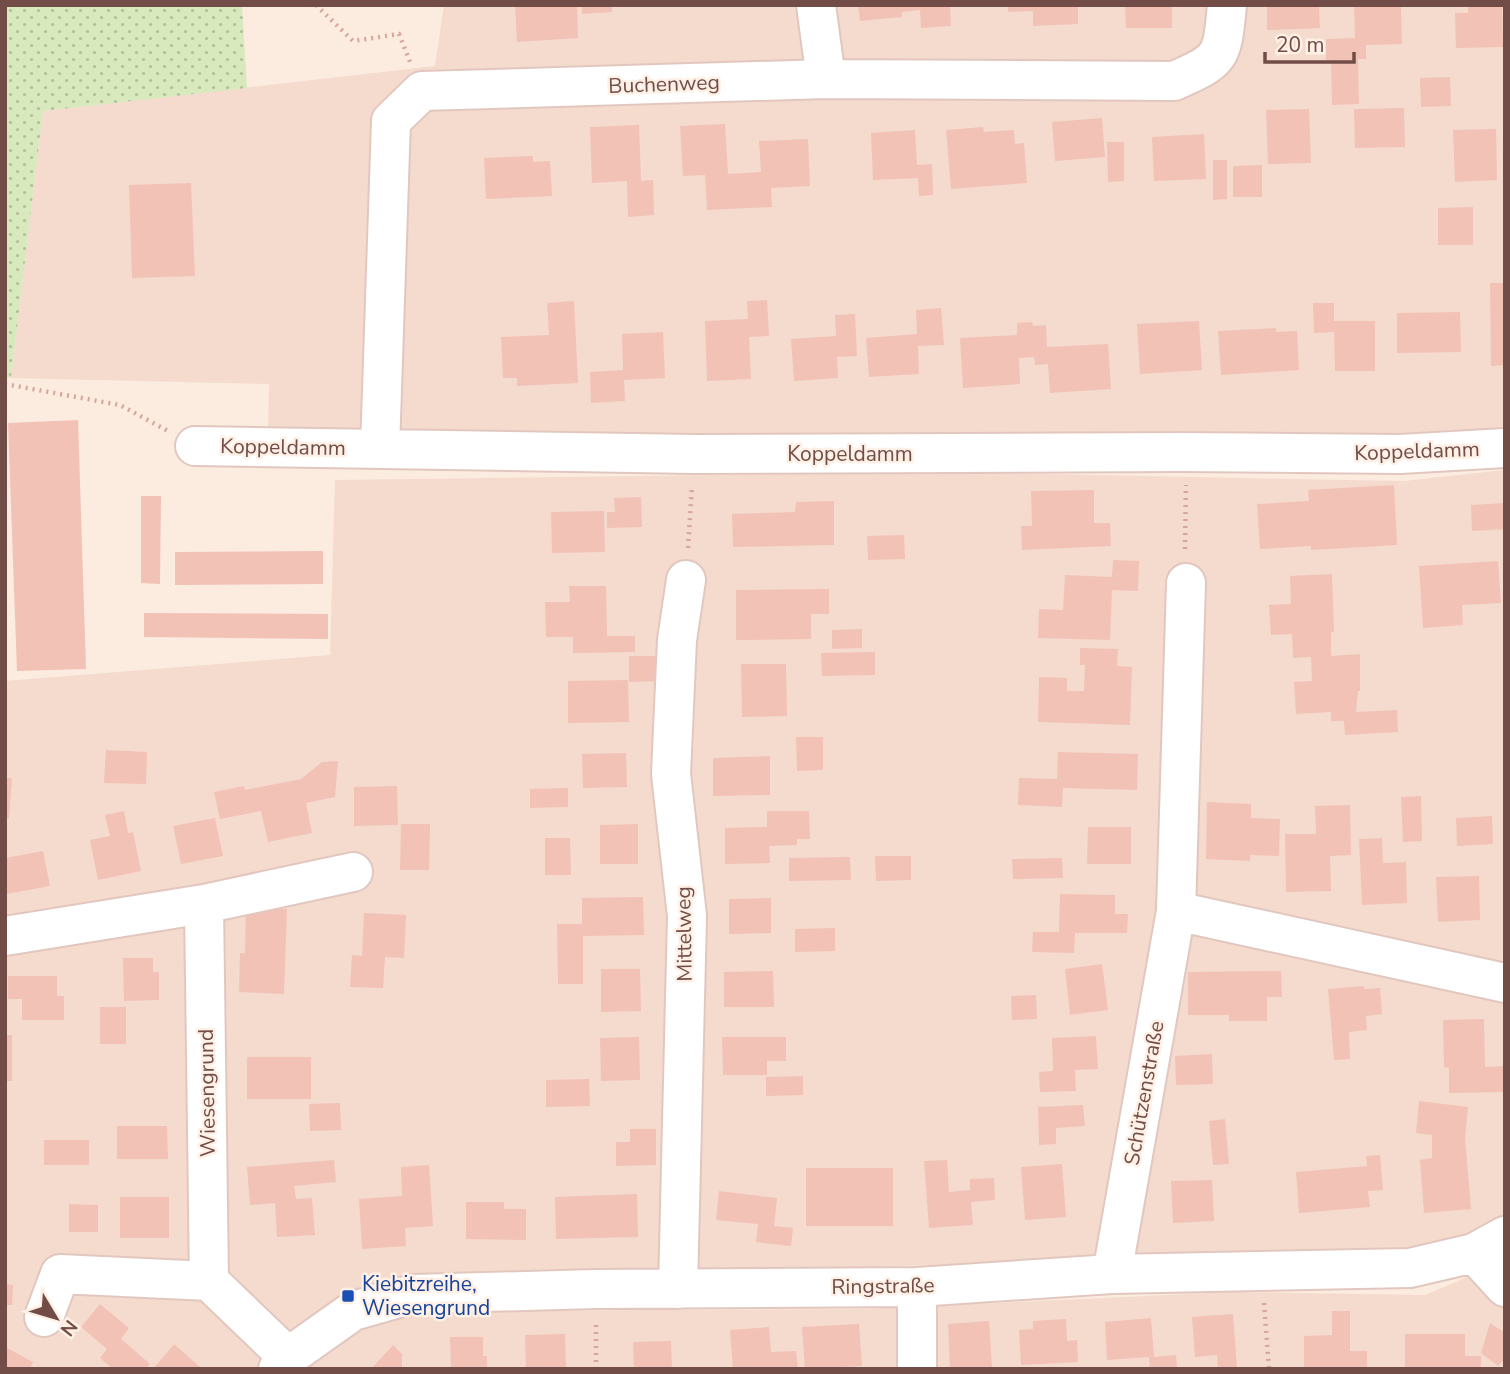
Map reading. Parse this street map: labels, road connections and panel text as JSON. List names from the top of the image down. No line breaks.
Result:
{"streets":{"street":["Buchenweg","Koppeldamm","Mittelweg","Wiesengrund","Schützenstraße","Ringstraße"]},"crossings":[["Mittelweg","Ringstraße"],["Schützenstraße","Ringstraße"]],"places":{"transit":["Kiebitzreihe, Wiesengrund"]},"scale_bar":"20 m","north":"bottom right"}
